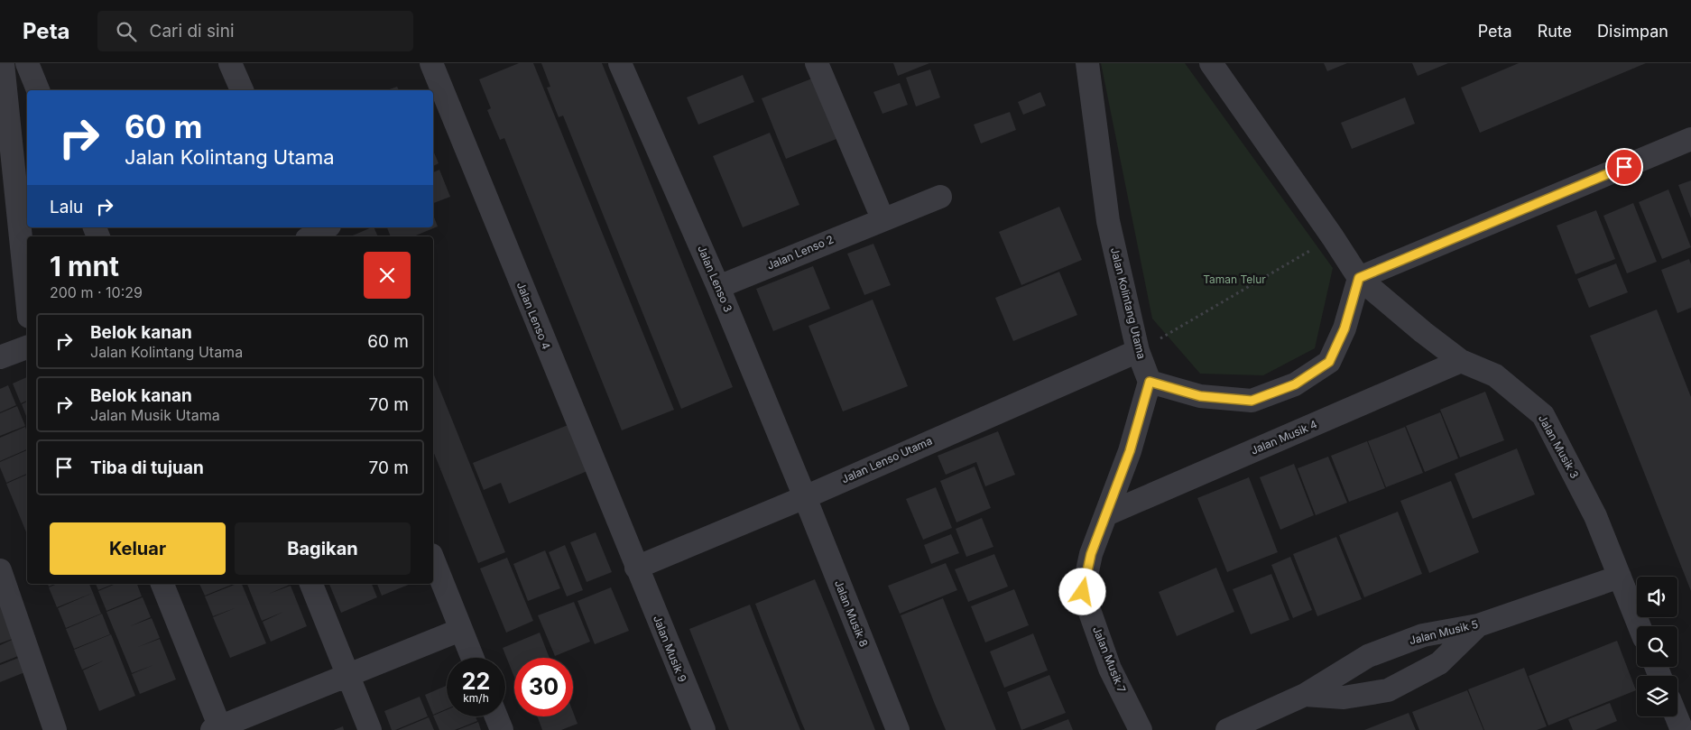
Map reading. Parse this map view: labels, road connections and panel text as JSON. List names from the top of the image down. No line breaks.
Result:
{"streets":{"street":["Jalan Lenso 2","Jalan Lenso 3","Jalan Kolintang Utama","Jalan Lenso 4","Jalan Musik 4","Jalan Musik 3","Jalan Lenso Utama","Jalan Musik 8","Jalan Musik 5","Jalan Musik 9","Jalan Musik 7"]},"crossings":[["Jalan Lenso 2","Jalan Lenso 3"],["Jalan Lenso 3","Jalan Lenso Utama"],["Jalan Lenso 3","Jalan Musik 8"],["Jalan Kolintang Utama","Jalan Lenso Utama"],["Jalan Kolintang Utama","Jalan Musik 7"],["Jalan Lenso 4","Jalan Lenso Utama"],["Jalan Lenso 4","Jalan Musik 9"],["Jalan Musik 4","Jalan Musik 3"],["Jalan Musik 4","Jalan Musik 7"],["Jalan Musik 3","Jalan Musik 5"],["Jalan Lenso Utama","Jalan Musik 8"],["Jalan Lenso Utama","Jalan Musik 9"]],"parks":["Taman Telur"],"page":{"header":"Peta","search":"Cari di sini","nav":["Peta","Rute","Disimpan"],"turn":["60 m","Jalan Kolintang Utama"],"then":"Lalu","heading":["1 mnt","200 m · 10:29"],"list":[{"name":"Belok kanan","note":"Jalan Kolintang Utama","value":"60 m"},{"name":"Belok kanan","note":"Jalan Musik Utama","value":"70 m"},{"name":"Tiba di tujuan","value":"70 m"}],"buttons":["Keluar","Bagikan"],"speed":"22 km/h","limit":"30"}}
